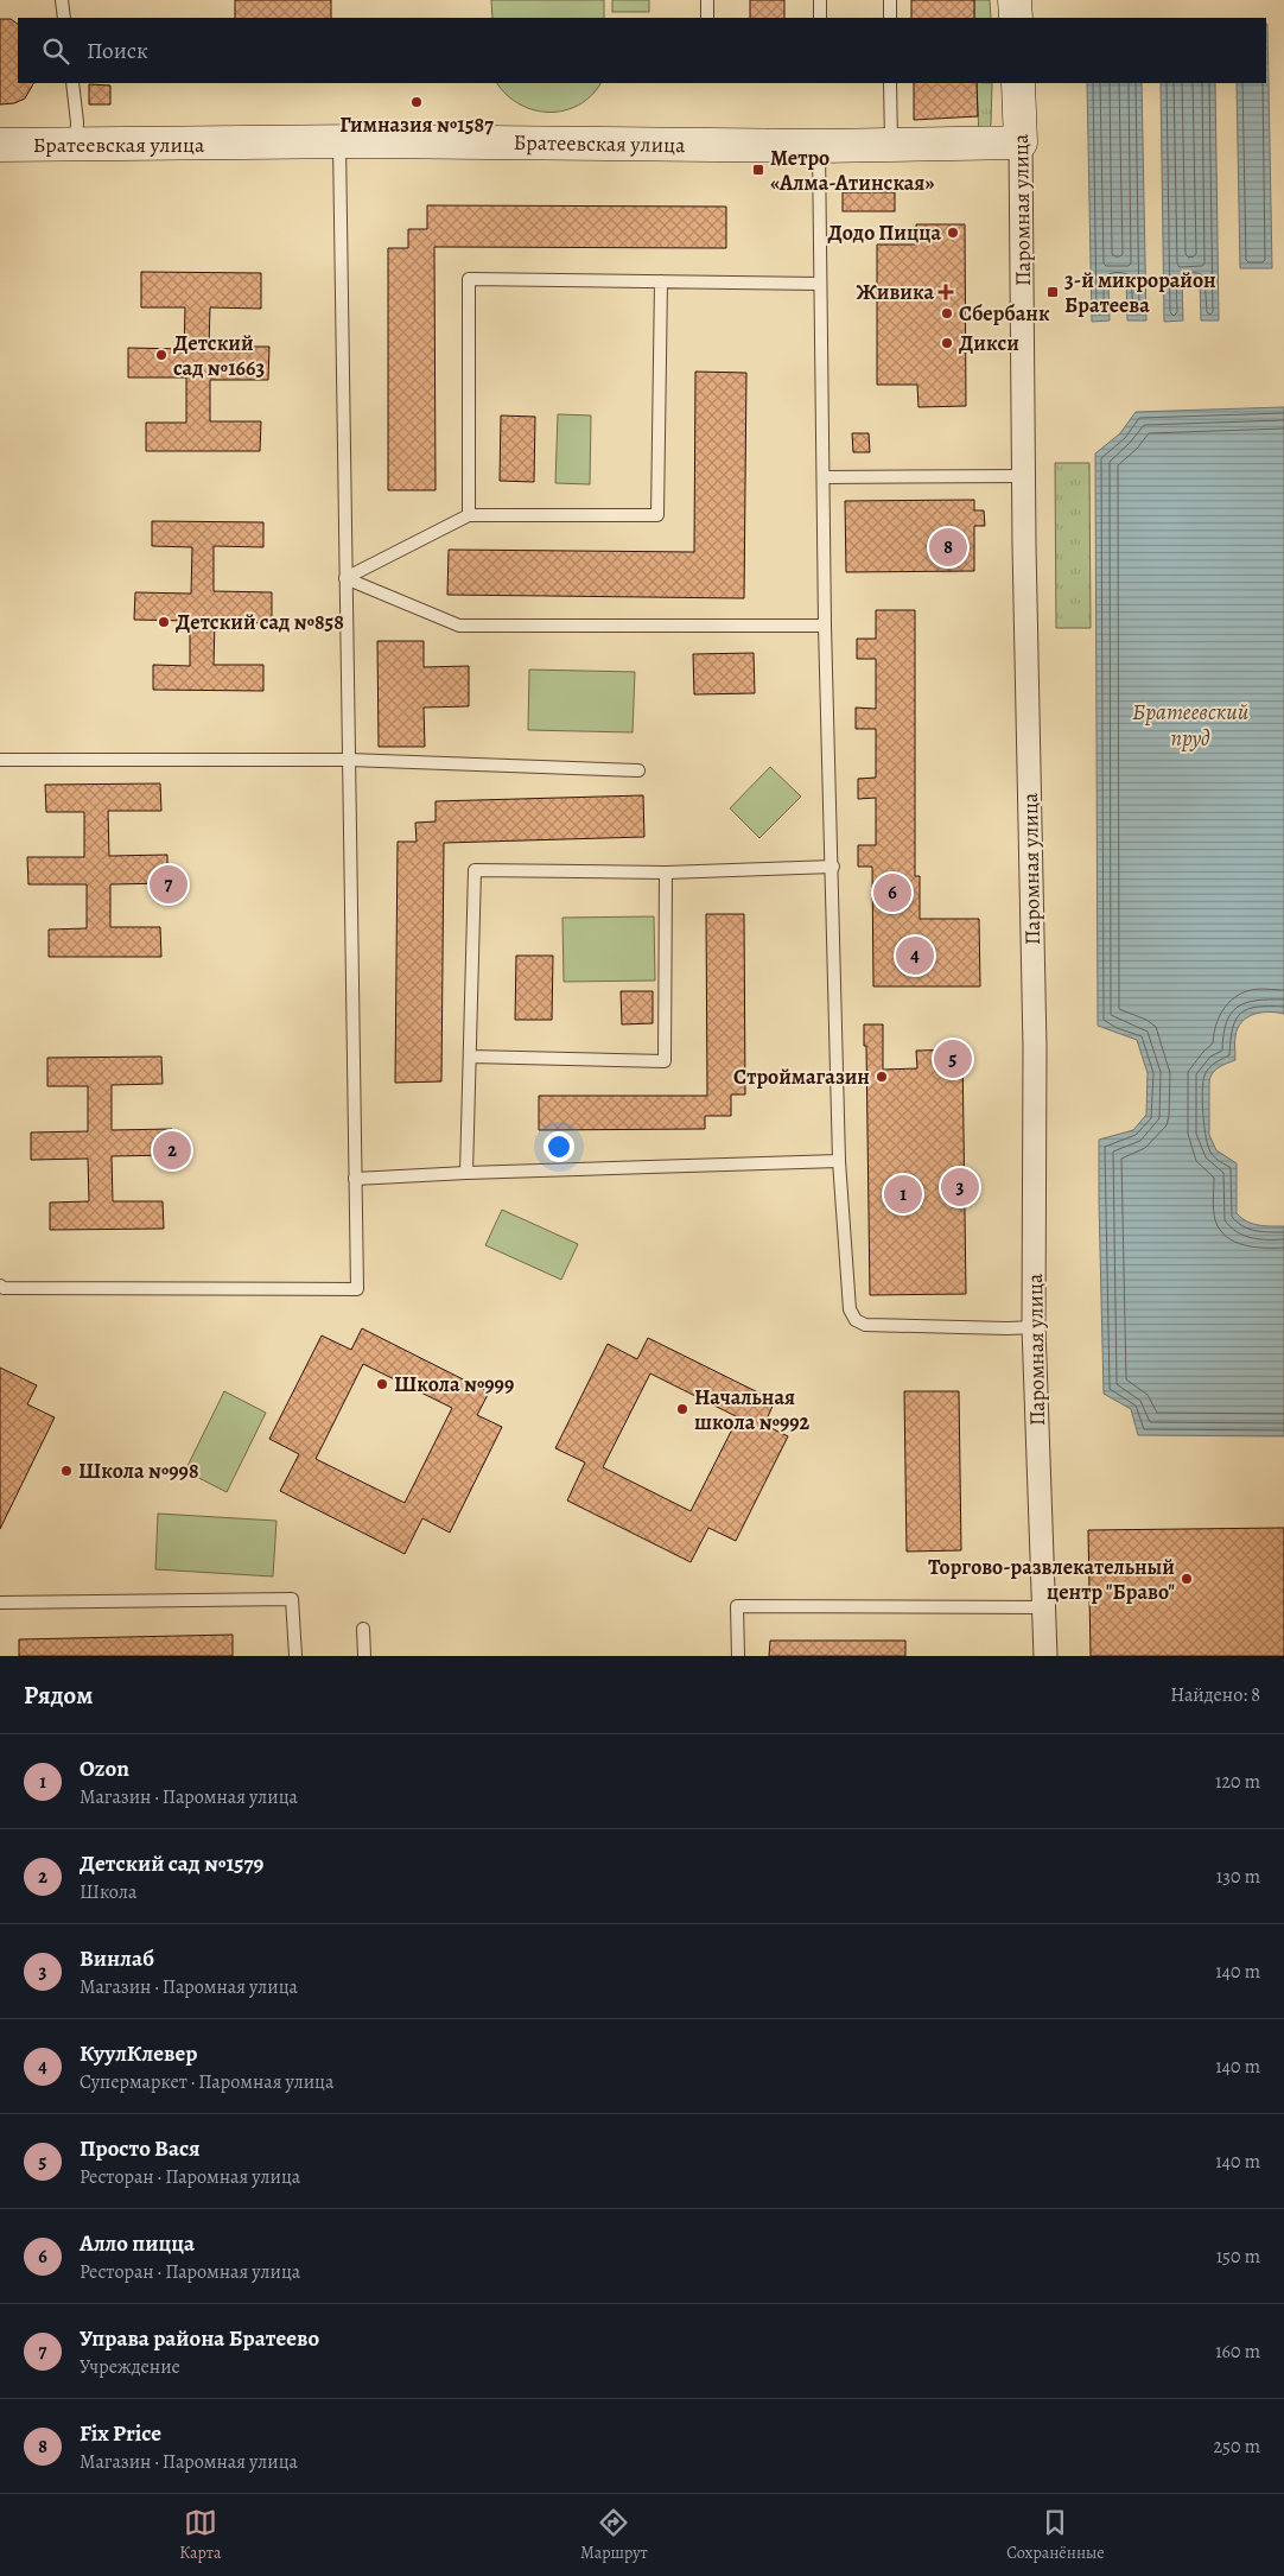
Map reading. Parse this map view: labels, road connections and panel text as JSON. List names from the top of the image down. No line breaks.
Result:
{"streets":{"street":["Братеевская улица","Паромная улица"]},"crossings":[["Братеевская улица","Паромная улица"]],"water":["Братеевский пруд"],"places":{"other":["Гимназия №1587","Додо Пицца","Сбербанк","Дикси","Детский сад №1663","Детский сад №858","Строймагазин","Школа №999","Начальная школа №992","Школа №998","Торгово-развлекательный центр \"Браво\""],"transit":["Метро «Алма-Атинская»","3-й микрорайон Братеева"],"health":["Живика"]},"page":{"search":"Поиск","pins":["8","7","6","4","5","2","3","1"],"heading":["Рядом","Найдено: 8"],"list":[{"mark":"1","name":"Ozon","note":"Магазин · Паромная улица","value":"120 m"},{"mark":"2","name":"Детский сад №1579","note":"Школа","value":"130 m"},{"mark":"3","name":"Винлаб","note":"Магазин · Паромная улица","value":"140 m"},{"mark":"4","name":"КуулКлевер","note":"Супермаркет · Паромная улица","value":"140 m"},{"mark":"5","name":"Просто Вася","note":"Ресторан · Паромная улица","value":"140 m"},{"mark":"6","name":"Алло пицца","note":"Ресторан · Паромная улица","value":"150 m"},{"mark":"7","name":"Управа района Братеево","note":"Учреждение","value":"160 m"},{"mark":"8","name":"Fix Price","note":"Магазин · Паромная улица","value":"250 m"}],"nav":["Карта","Маршрут","Сохранённые"]}}
